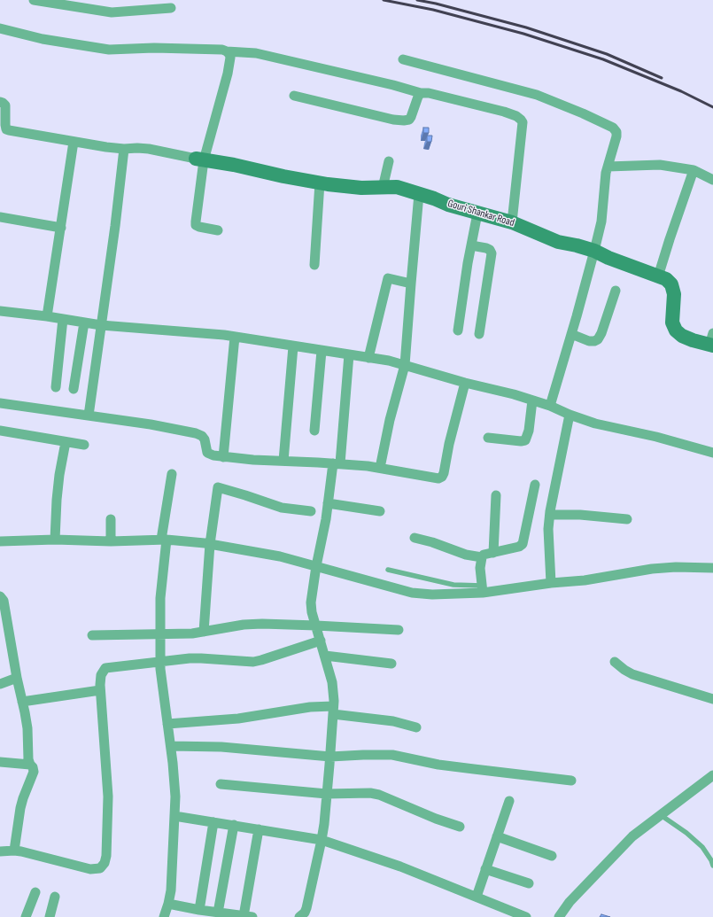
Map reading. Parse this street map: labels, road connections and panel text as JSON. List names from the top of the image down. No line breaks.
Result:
{"streets":{"street":["Gouri Shankar Road"]}}
